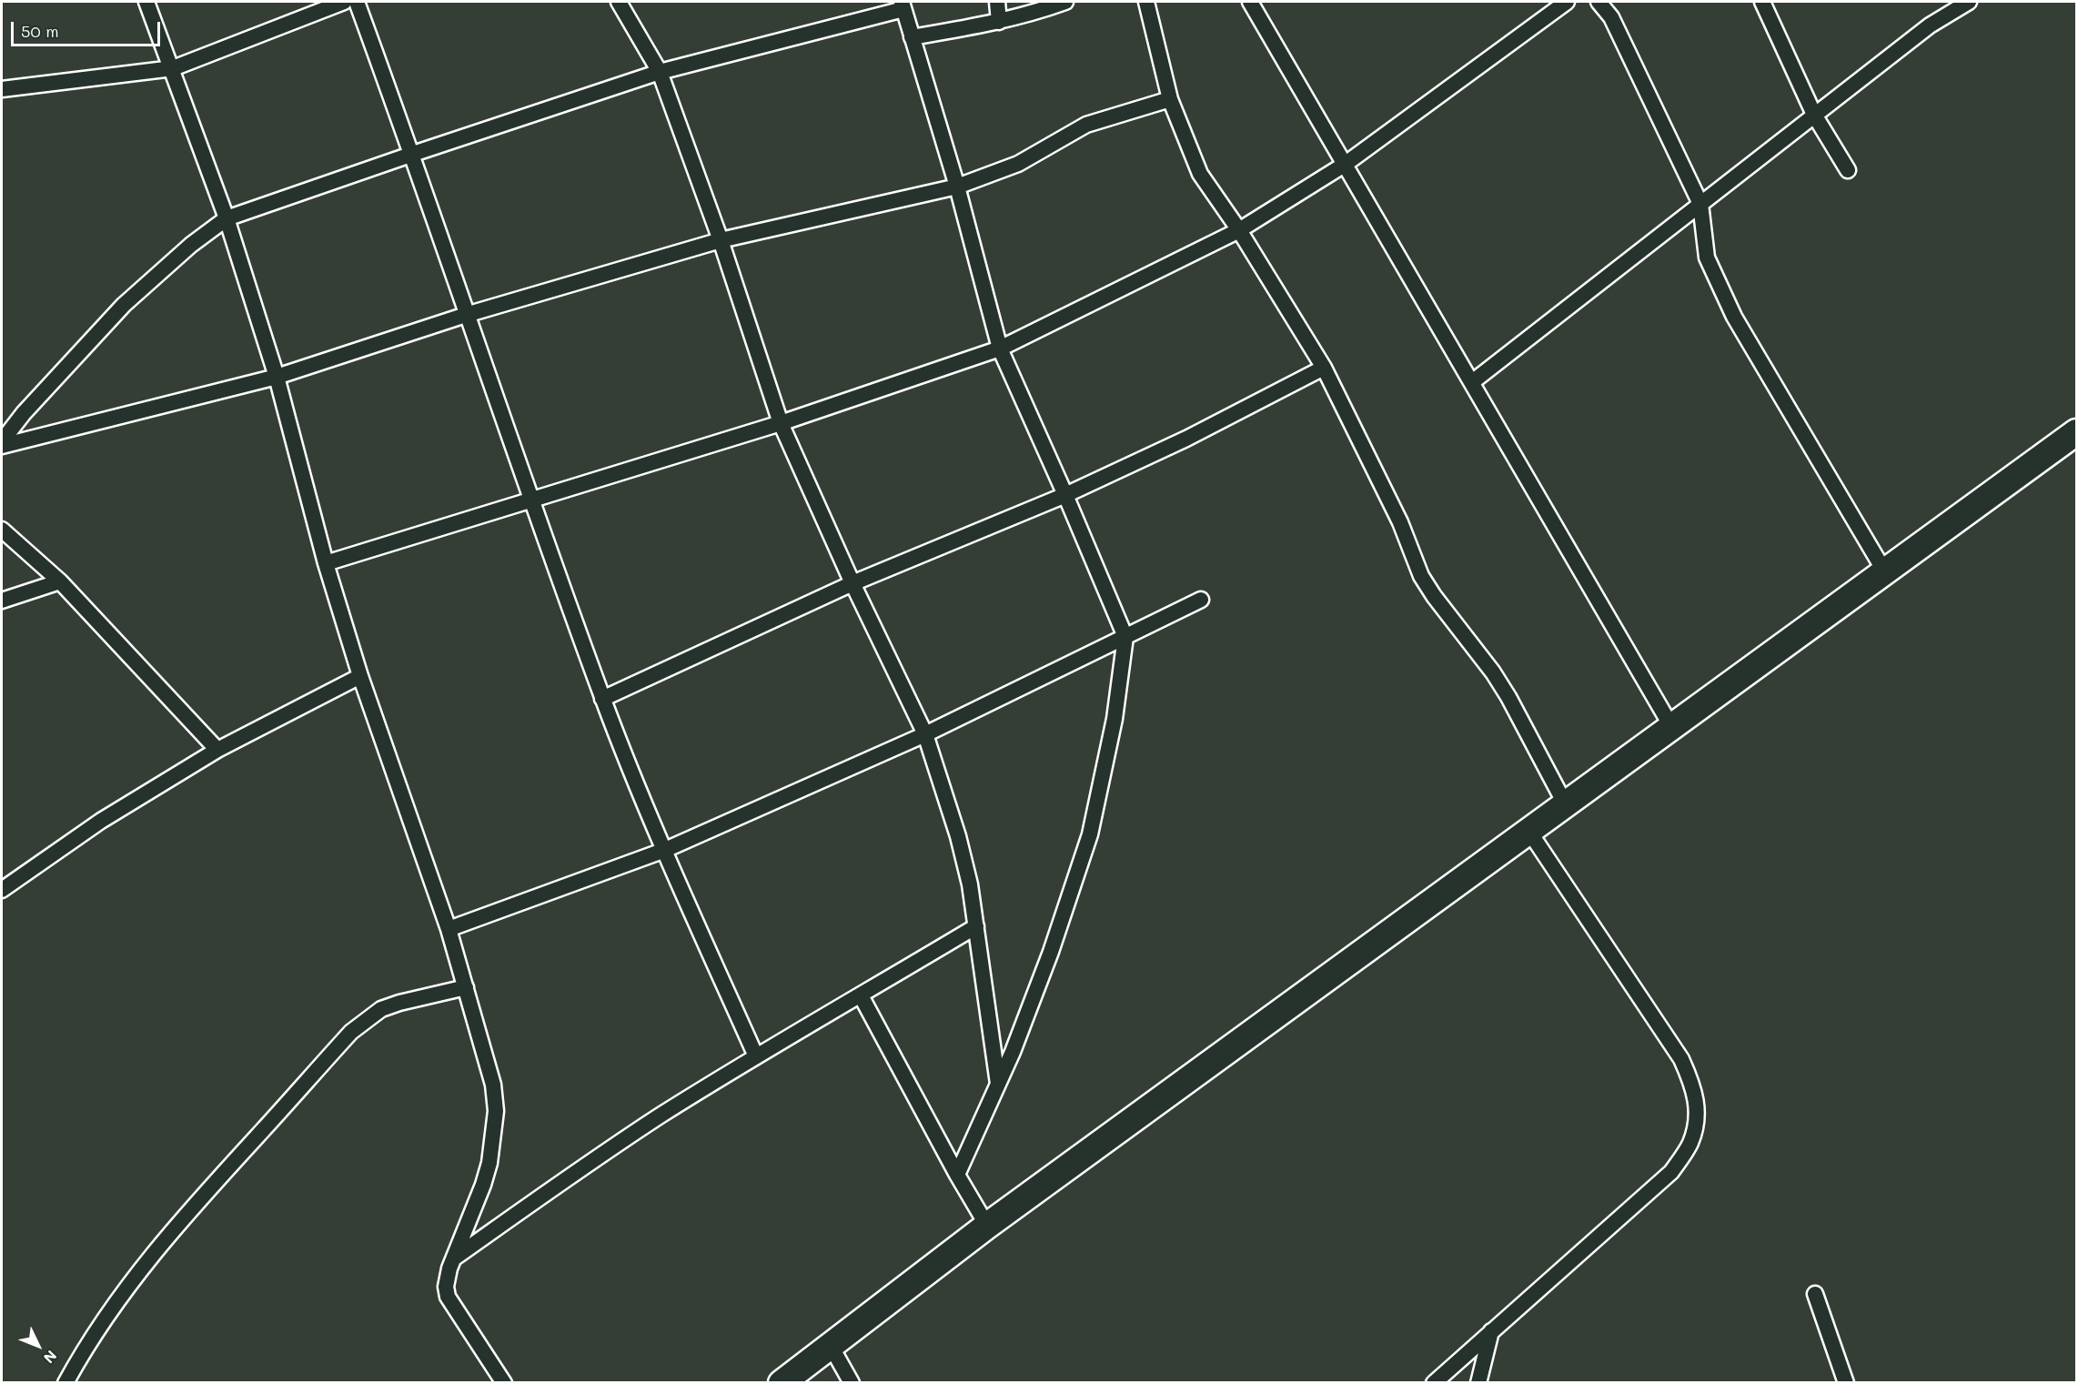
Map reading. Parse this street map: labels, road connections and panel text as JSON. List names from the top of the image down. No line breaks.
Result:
{"scale_bar":"50 m","north":"bottom right"}
